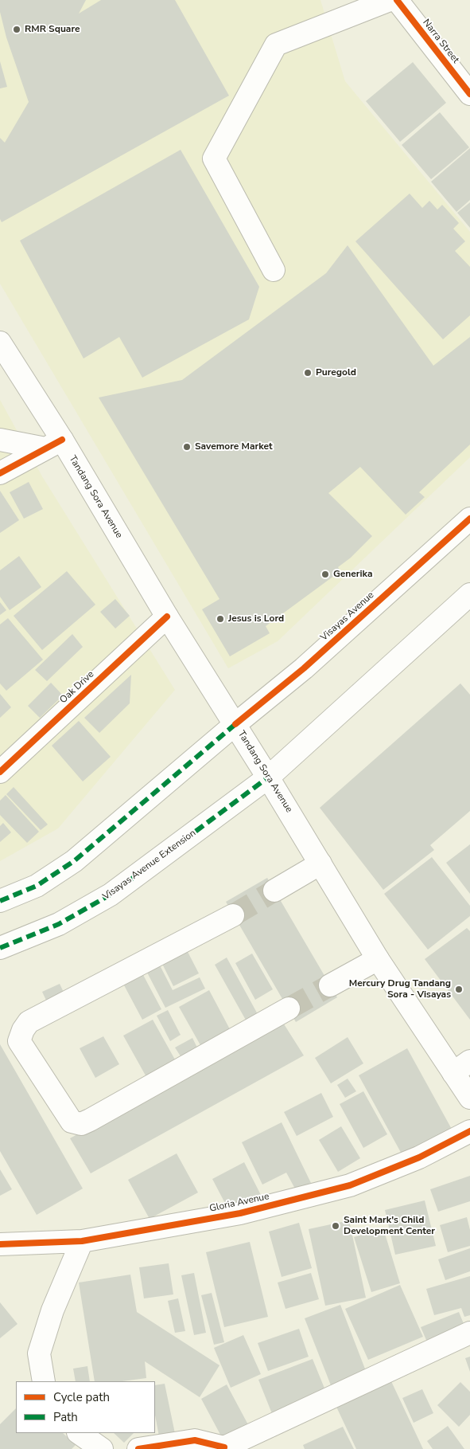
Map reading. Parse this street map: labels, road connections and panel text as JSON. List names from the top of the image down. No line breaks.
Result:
{"streets":{"street":["Narra Street","Tandang Sora Avenue","Visayas Avenue","Oak Drive","Visayas Avenue Extension","Gloria Avenue"]},"crossings":[["Tandang Sora Avenue","Visayas Avenue"],["Tandang Sora Avenue","Oak Drive"],["Tandang Sora Avenue","Visayas Avenue Extension"]],"places":["RMR Square","Puregold","Savemore Market","Generika","Jesus is Lord","Mercury Drug Tandang Sora - Visayas","Saint Mark's Child Development Center"],"legend":["Cycle path","Path"]}
